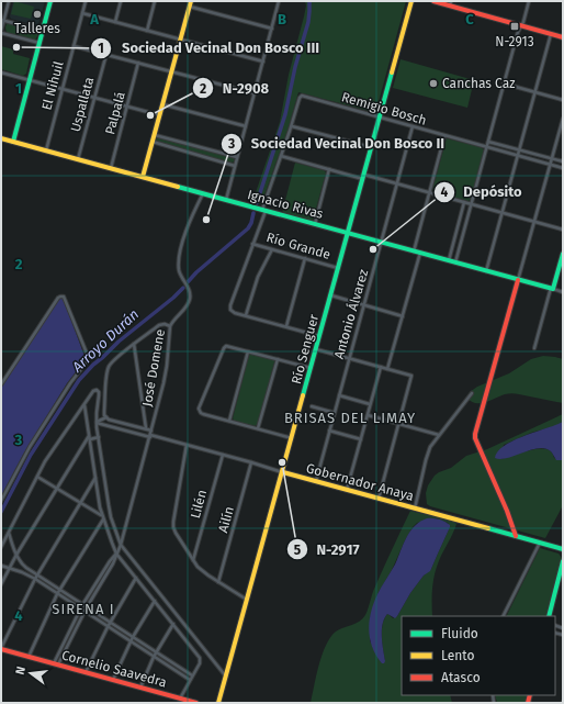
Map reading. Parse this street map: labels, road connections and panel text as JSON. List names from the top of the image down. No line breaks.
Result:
{"streets":{"main road":["Ignacio Rivas","Río Senguer","Gobernador Anaya","Cornelio Saavedra"],"street":["El Nihuil","Uspallata","Remigio Bosch","Palpalá","Río Grande","Antonio Álvarez","José Domene","Lilén","Ailín"]},"crossings":[["El Nihuil","Ignacio Rivas"],["Uspallata","Ignacio Rivas"],["Remigio Bosch","Antonio Álvarez"],["Remigio Bosch","Río Senguer"],["Palpalá","Ignacio Rivas"],["Ignacio Rivas","Antonio Álvarez"],["Ignacio Rivas","Río Senguer"],["Ignacio Rivas","José Domene"],["Río Grande","Río Senguer"],["Antonio Álvarez","Gobernador Anaya"],["Río Senguer","Gobernador Anaya"],["José Domene","Gobernador Anaya"],["José Domene","Cornelio Saavedra"],["Gobernador Anaya","Lilén"],["Gobernador Anaya","Ailín"]],"districts":["BRISAS DEL LIMAY","SIRENA I"],"water":["Arroyo Durán"],"places":{"other":["Talleres","Sociedad Vecinal Don Bosco III","Canchas Caz","N-2908","Sociedad Vecinal Don Bosco II","Depósito","N-2917"],"transit":["N-2913"]},"legend":["Fluido","Lento","Atasco"],"north":"left","grid":{"columns":["A","B","C"],"rows":["1","2","3","4"]}}
